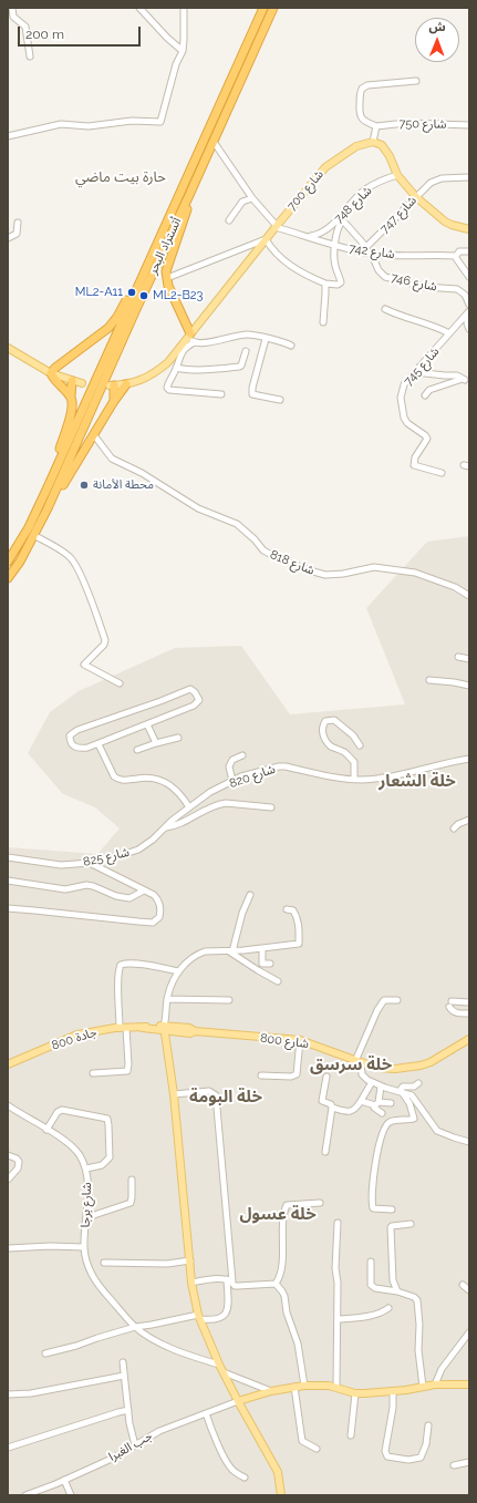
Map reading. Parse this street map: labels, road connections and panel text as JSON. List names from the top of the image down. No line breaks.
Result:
{"streets":{"highway":["أتستراد البحر"],"main road":["شارع 700","جادة 800","شارع 800"],"street":["شارع 750","شارع 748","شارع 747","شارع 742","شارع 746","شارع 745","شارع 818","شارع 820","شارع 825","شارع برجا","جب الغبرا"]},"crossings":[["شارع 700","شارع 742"],["شارع 748","شارع 742"],["شارع 747","شارع 746"],["شارع 742","شارع 746"],["شارع 820","شارع 825"],["جادة 800","شارع 800"]],"districts":["حارة بيت ماضي","خلة الشعار","خلة سرسق","خلة البومة","خلة عسول"],"places":["ML2-A11","ML2-B23","محطة الأمانة"],"scale_bar":"200 m","north":"top"}
